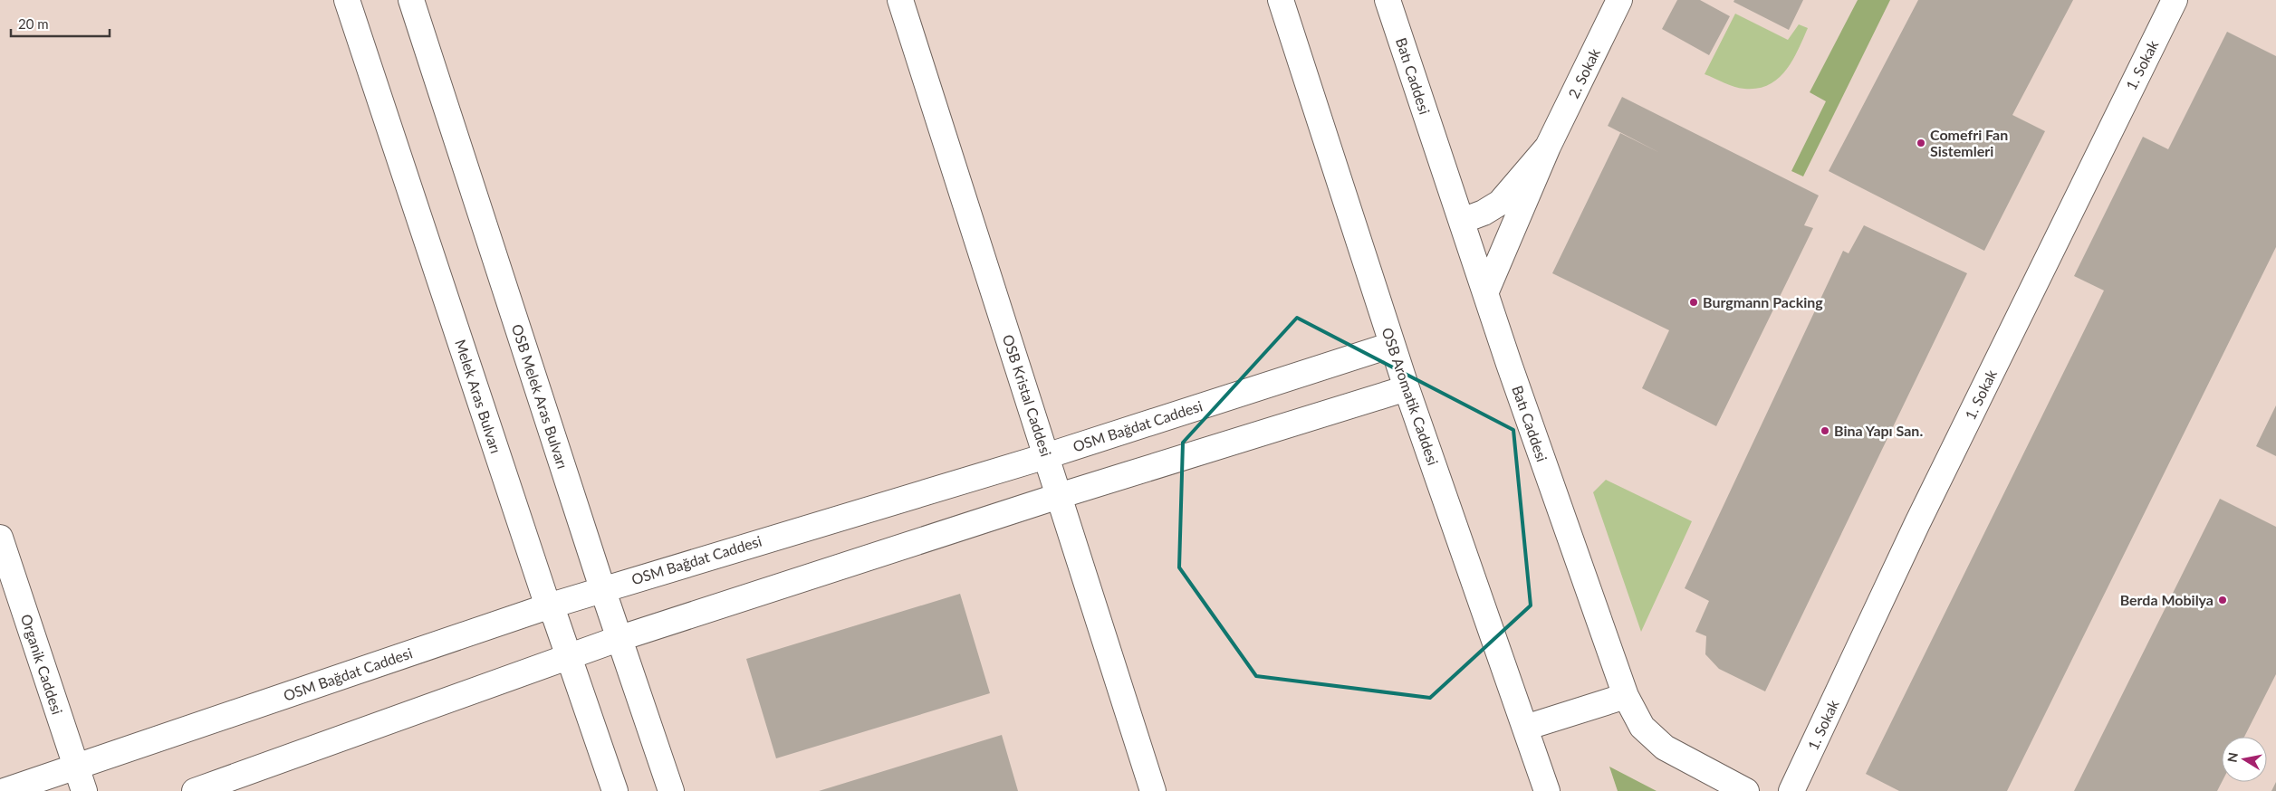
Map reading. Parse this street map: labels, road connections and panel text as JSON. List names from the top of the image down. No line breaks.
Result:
{"streets":{"street":["1. Sokak","2. Sokak","Batı Caddesi","OSB Kristal Caddesi","Melek Aras Bulvarı","OSB Melek Aras Bulvarı","OSB Aromatik Caddesi","OSM Bağdat Caddesi","Organik Caddesi"]},"crossings":[["2. Sokak","Batı Caddesi"],["OSB Kristal Caddesi","OSM Bağdat Caddesi"],["Melek Aras Bulvarı","OSM Bağdat Caddesi"],["OSB Melek Aras Bulvarı","OSM Bağdat Caddesi"],["OSB Aromatik Caddesi","OSM Bağdat Caddesi"],["OSM Bağdat Caddesi","Organik Caddesi"]],"places":["Comefri Fan Sistemleri","Burgmann Packing","Bina Yapı San.","Berda Mobilya"],"scale_bar":"20 m","north":"left"}
